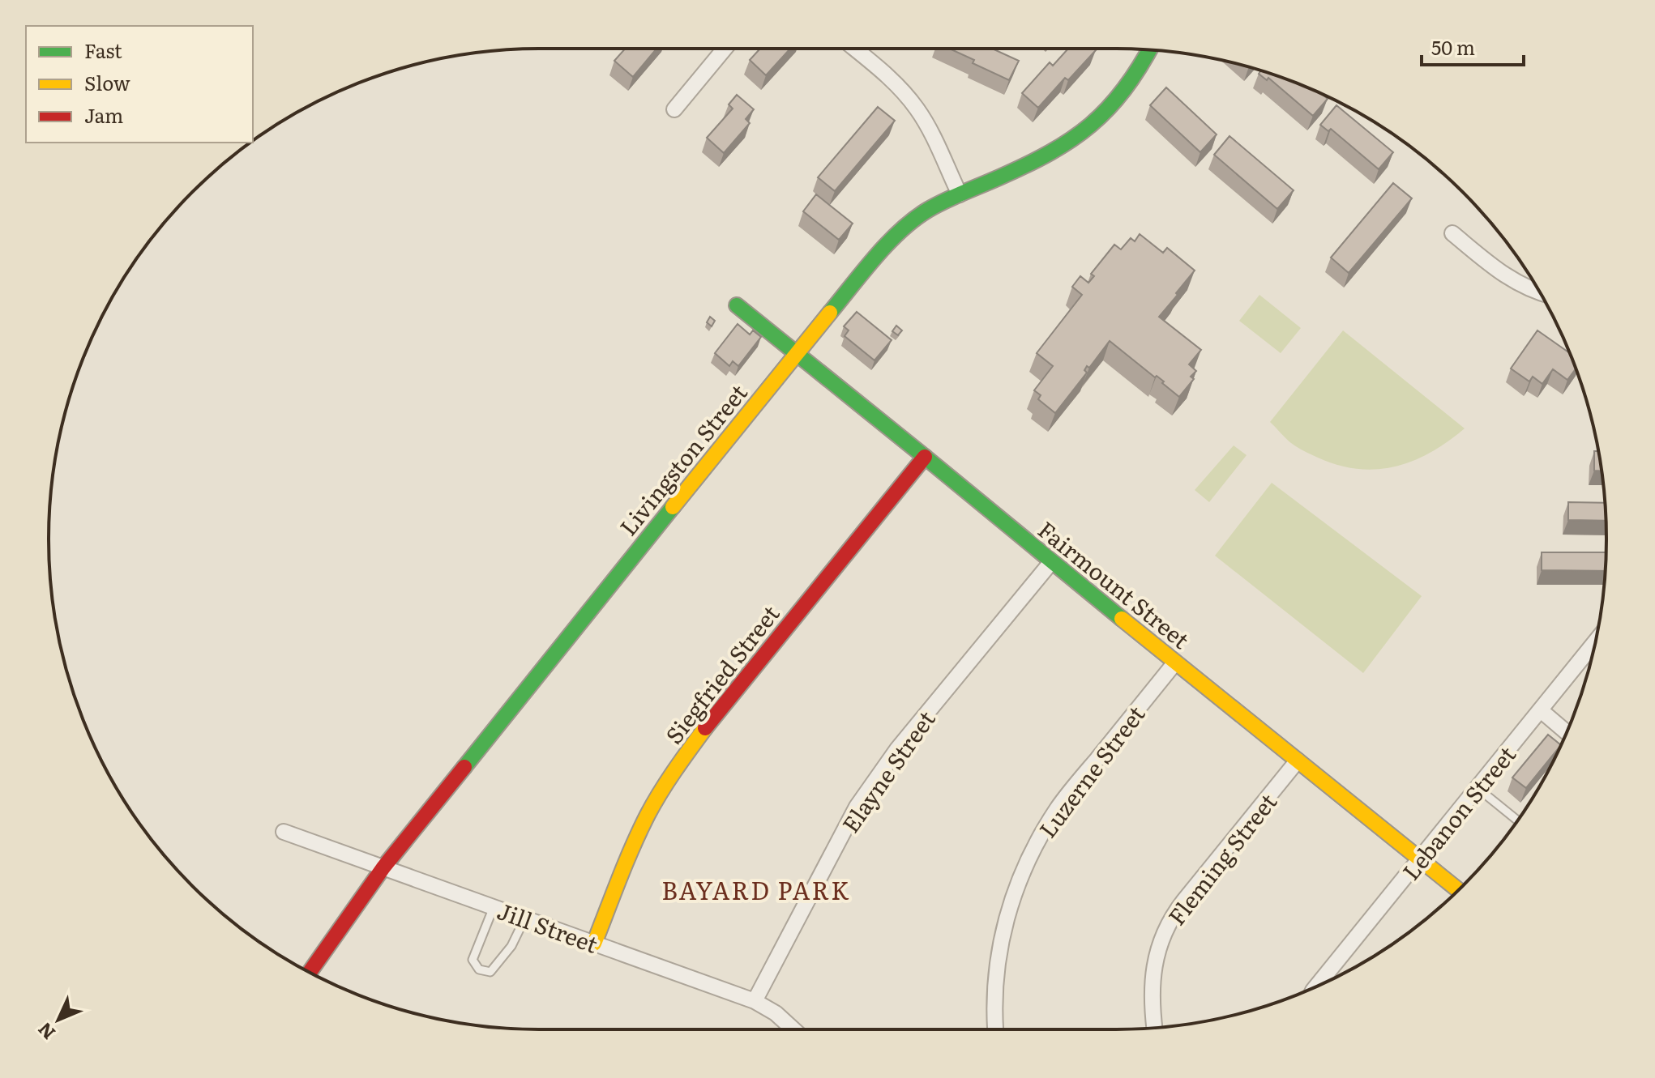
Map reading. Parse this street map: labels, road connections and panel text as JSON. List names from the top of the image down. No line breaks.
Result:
{"streets":{"street":["Livingston Street","Fairmount Street","Siegfried Street","Elayne Street","Luzerne Street","Lebanon Street","Fleming Street","Jill Street"]},"crossings":[["Livingston Street","Fairmount Street"],["Livingston Street","Jill Street"],["Fairmount Street","Siegfried Street"],["Fairmount Street","Elayne Street"],["Fairmount Street","Luzerne Street"],["Fairmount Street","Lebanon Street"],["Fairmount Street","Fleming Street"],["Siegfried Street","Jill Street"],["Elayne Street","Jill Street"]],"districts":["BAYARD PARK"],"legend":["Fast","Slow","Jam"],"scale_bar":"50 m","north":"bottom left"}
